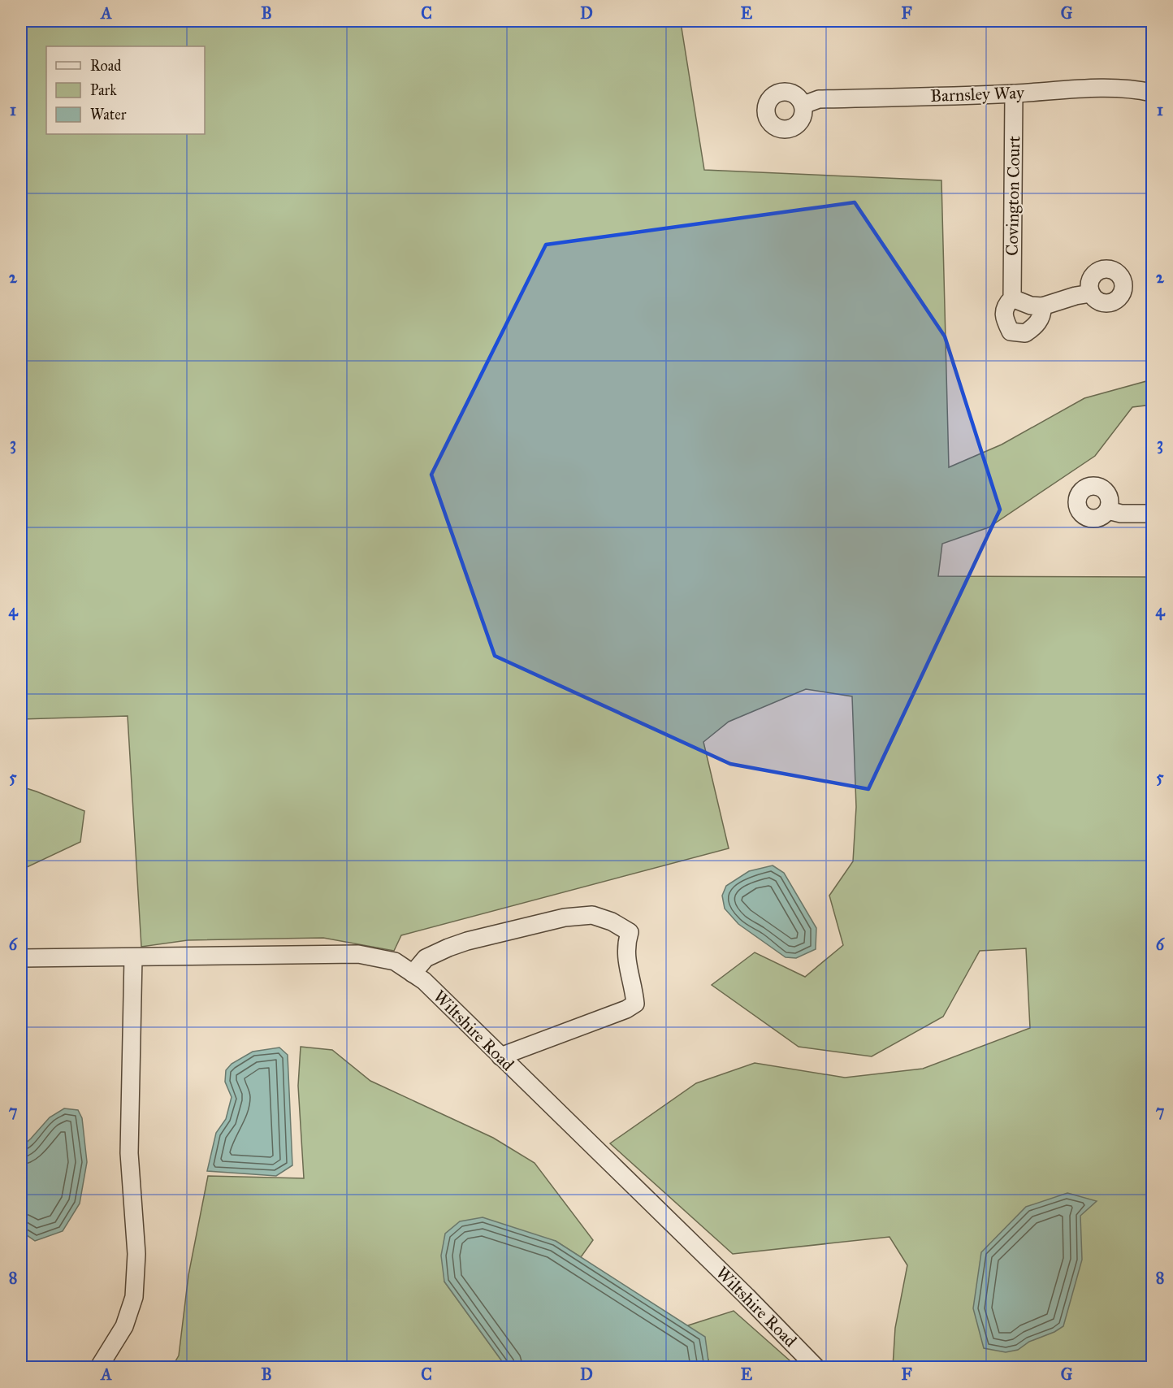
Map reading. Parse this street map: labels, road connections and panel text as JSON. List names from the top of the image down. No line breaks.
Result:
{"streets":{"street":["Barnsley Way","Covington Court","Wiltshire Road"]},"crossings":[["Barnsley Way","Covington Court"]],"legend":["Road","Park","Water"],"grid":{"columns":["A","B","C","D","E","F","G"],"rows":["1","2","3","4","5","6","7","8"]}}
